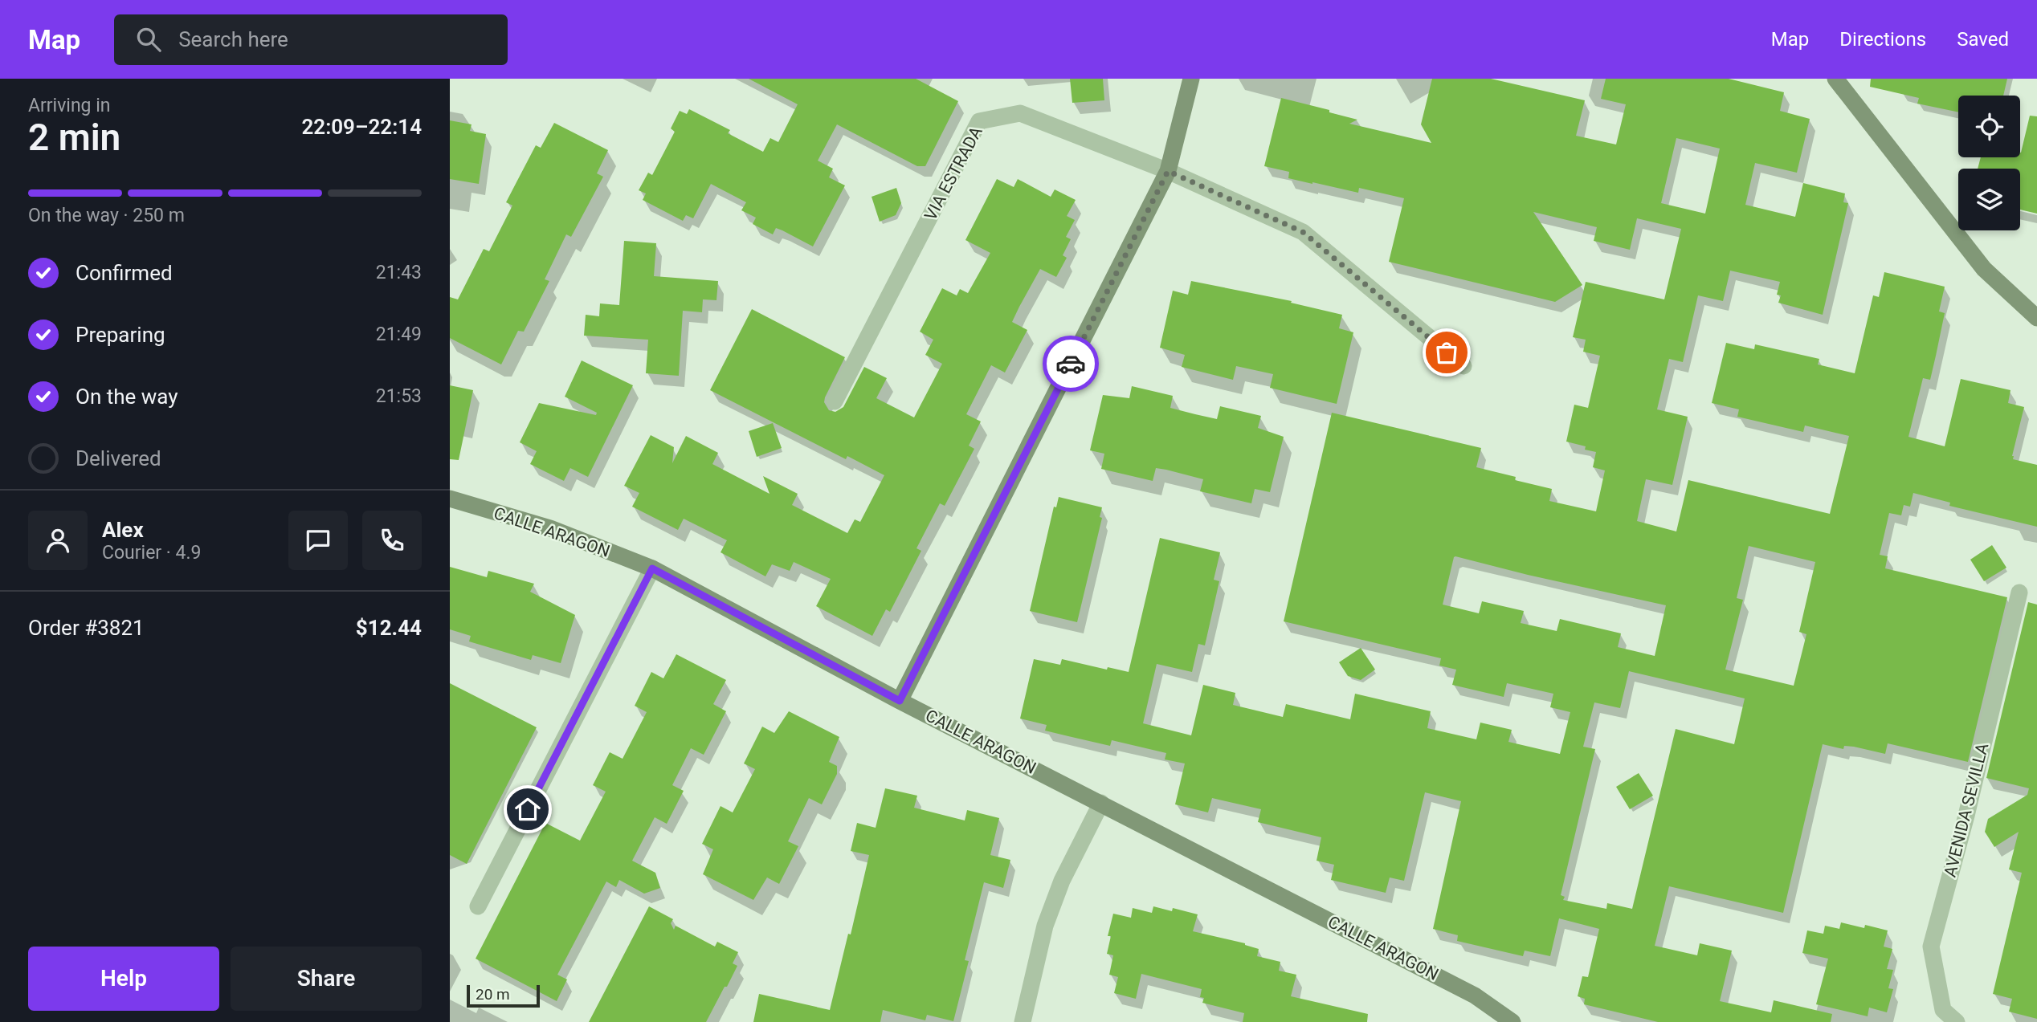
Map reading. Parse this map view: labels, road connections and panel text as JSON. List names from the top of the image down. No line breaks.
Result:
{"streets":{"street":["VIA ESTRADA","CALLE ARAGON","AVENIDA SEVILLA"]},"scale_bar":"20 m","page":{"header":"Map","search":"Search here","nav":["Map","Directions","Saved"],"heading":["2 min","Arriving in","22:09–22:14"],"panel":["Alex","Courier · 4.9","Order #3821","$12.44"],"bar":"On the way · 250 m","list":[["Confirmed","21:43"],["Preparing","21:49"],["On the way","21:53"],"Delivered"],"buttons":["Help","Share"],"scale":"20 m"}}
